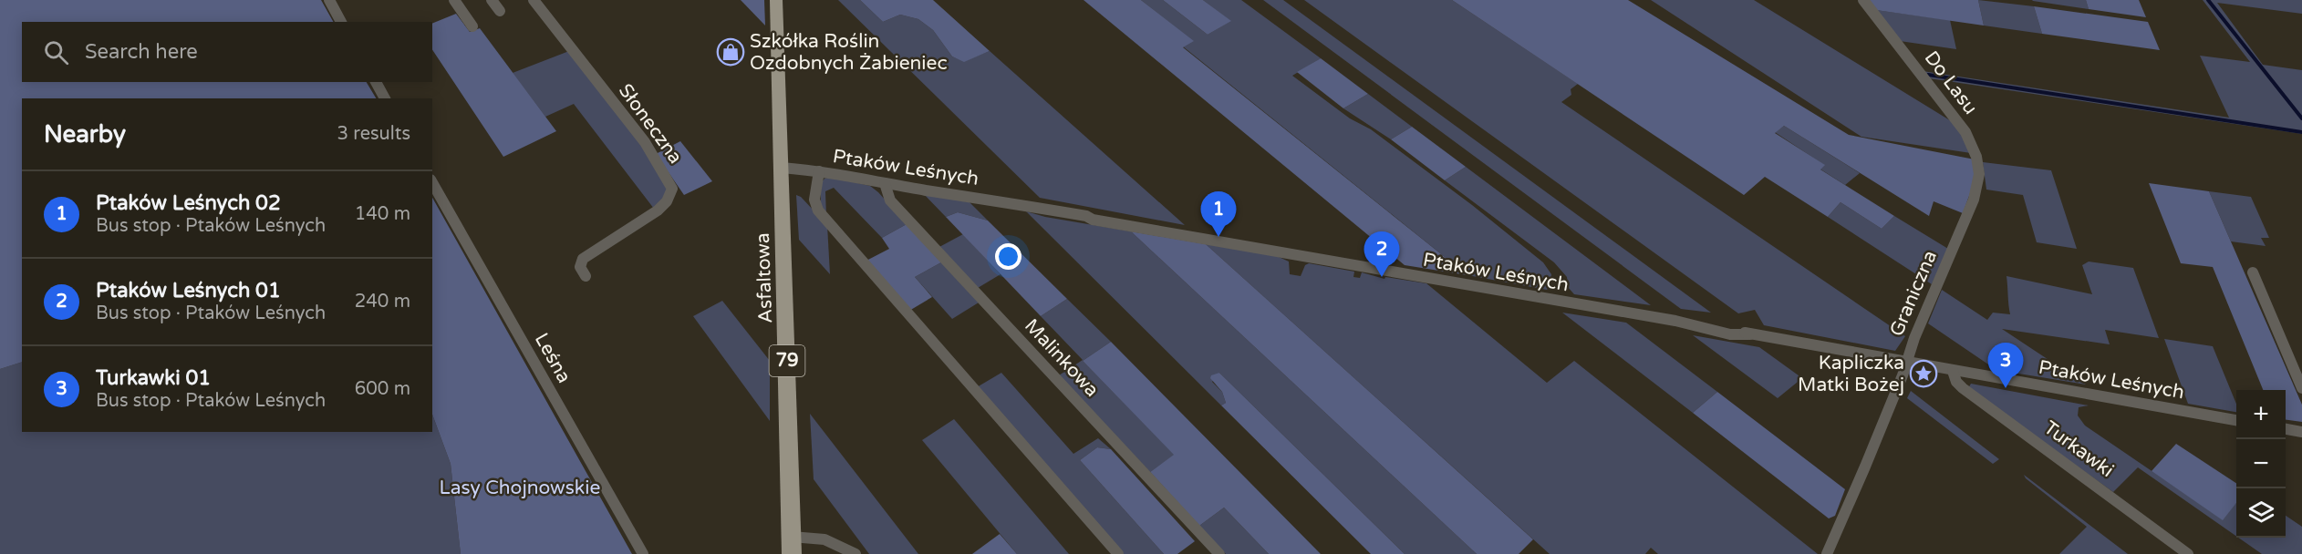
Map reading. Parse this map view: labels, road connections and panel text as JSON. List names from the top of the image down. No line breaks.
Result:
{"streets":{"main road":["Asfaltowa","79"],"street":["Do Lasu","Słoneczna","Ptaków Leśnych","Graniczna","Leśna","Malinkowa","Turkawki"]},"crossings":[["Do Lasu","Graniczna"],["Ptaków Leśnych","Asfaltowa"],["Ptaków Leśnych","Graniczna"],["Ptaków Leśnych","Malinkowa"],["Ptaków Leśnych","Turkawki"]],"parks":["Lasy Chojnowskie"],"places":{"shop":["Szkółka Roślin Ozdobnych Żabieniec"],"place":["Kapliczka Matki Bożej"]},"page":{"search":"Search here","heading":["Nearby","3 results"],"list":[{"mark":"1","name":"Ptaków Leśnych 02","note":"Bus stop · Ptaków Leśnych","value":"140 m"},{"mark":"2","name":"Ptaków Leśnych 01","note":"Bus stop · Ptaków Leśnych","value":"240 m"},{"mark":"3","name":"Turkawki 01","note":"Bus stop · Ptaków Leśnych","value":"600 m"}],"pins":["1","2","3"],"map_buttons":["+","−"]}}
